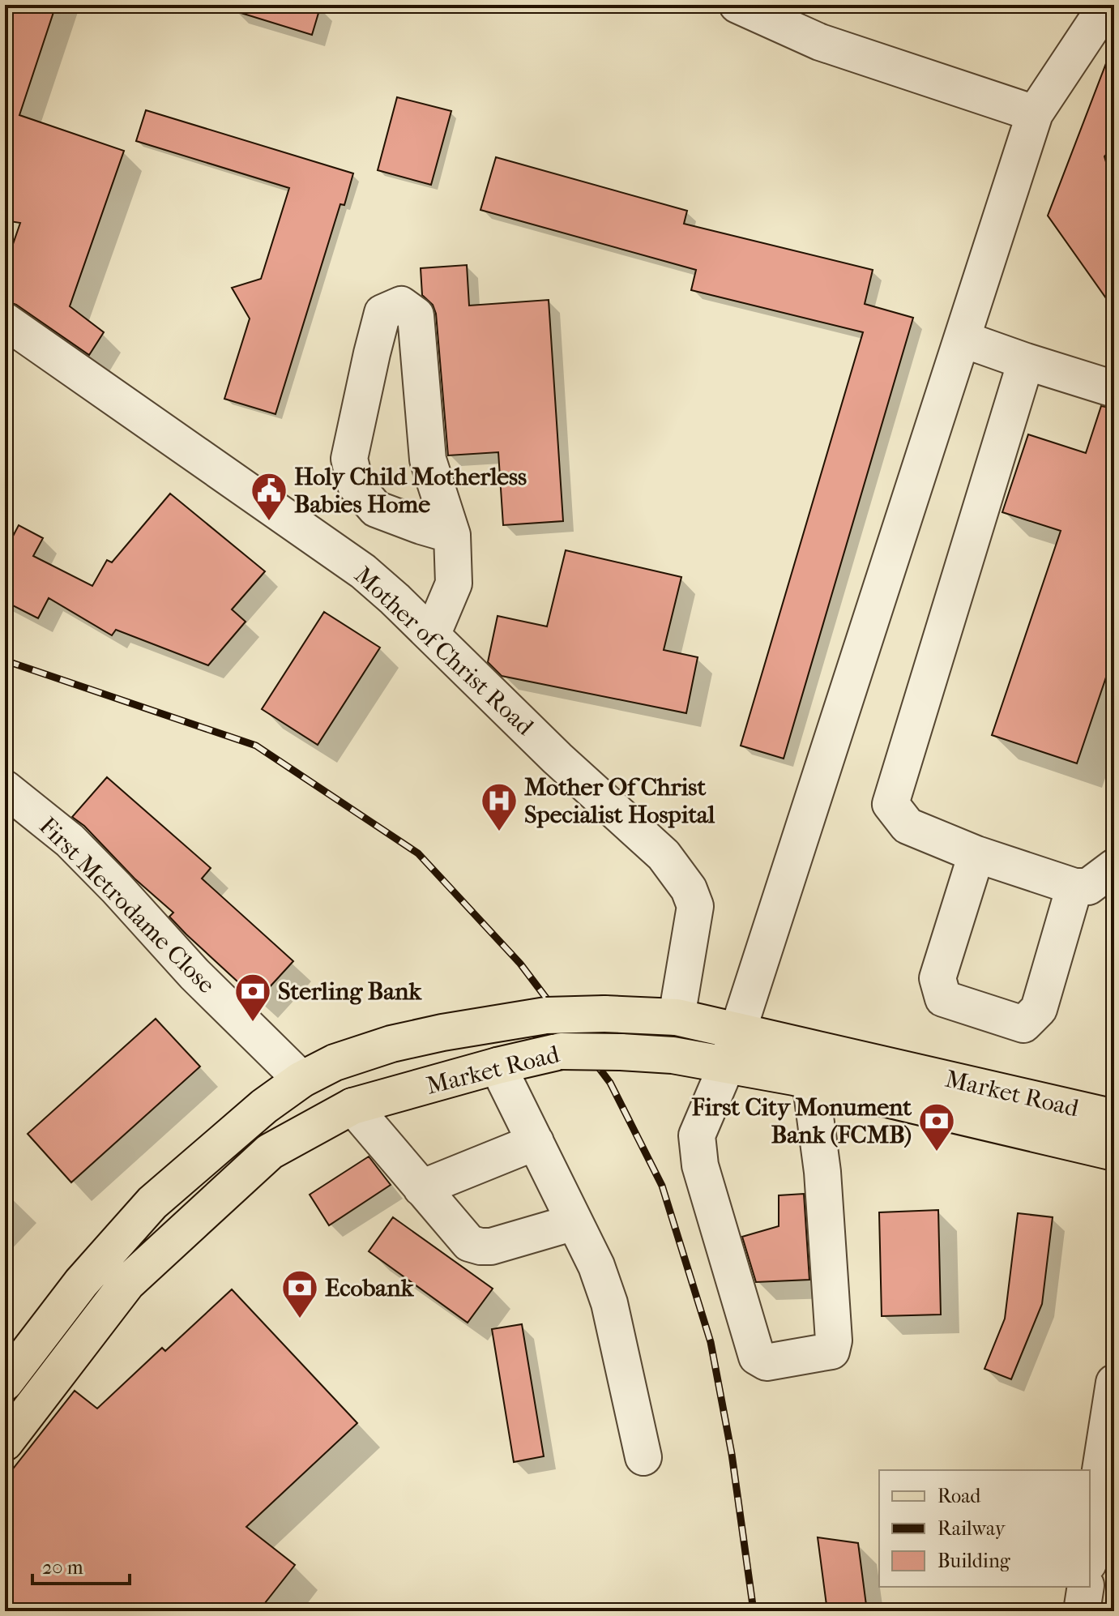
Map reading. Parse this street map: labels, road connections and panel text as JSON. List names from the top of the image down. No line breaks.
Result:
{"streets":{"main road":["Market Road"],"street":["Mother of Christ Road","First Metrodame Close"]},"crossings":[["Mother of Christ Road","Market Road"],["First Metrodame Close","Market Road"]],"places":{"public building":["Holy Child Motherless Babies Home"],"hospital":["Mother Of Christ Specialist Hospital"],"bank":["Sterling Bank","First City Monument Bank (FCMB)","Ecobank"]},"legend":["Road","Railway","Building"],"scale_bar":"20 m"}
